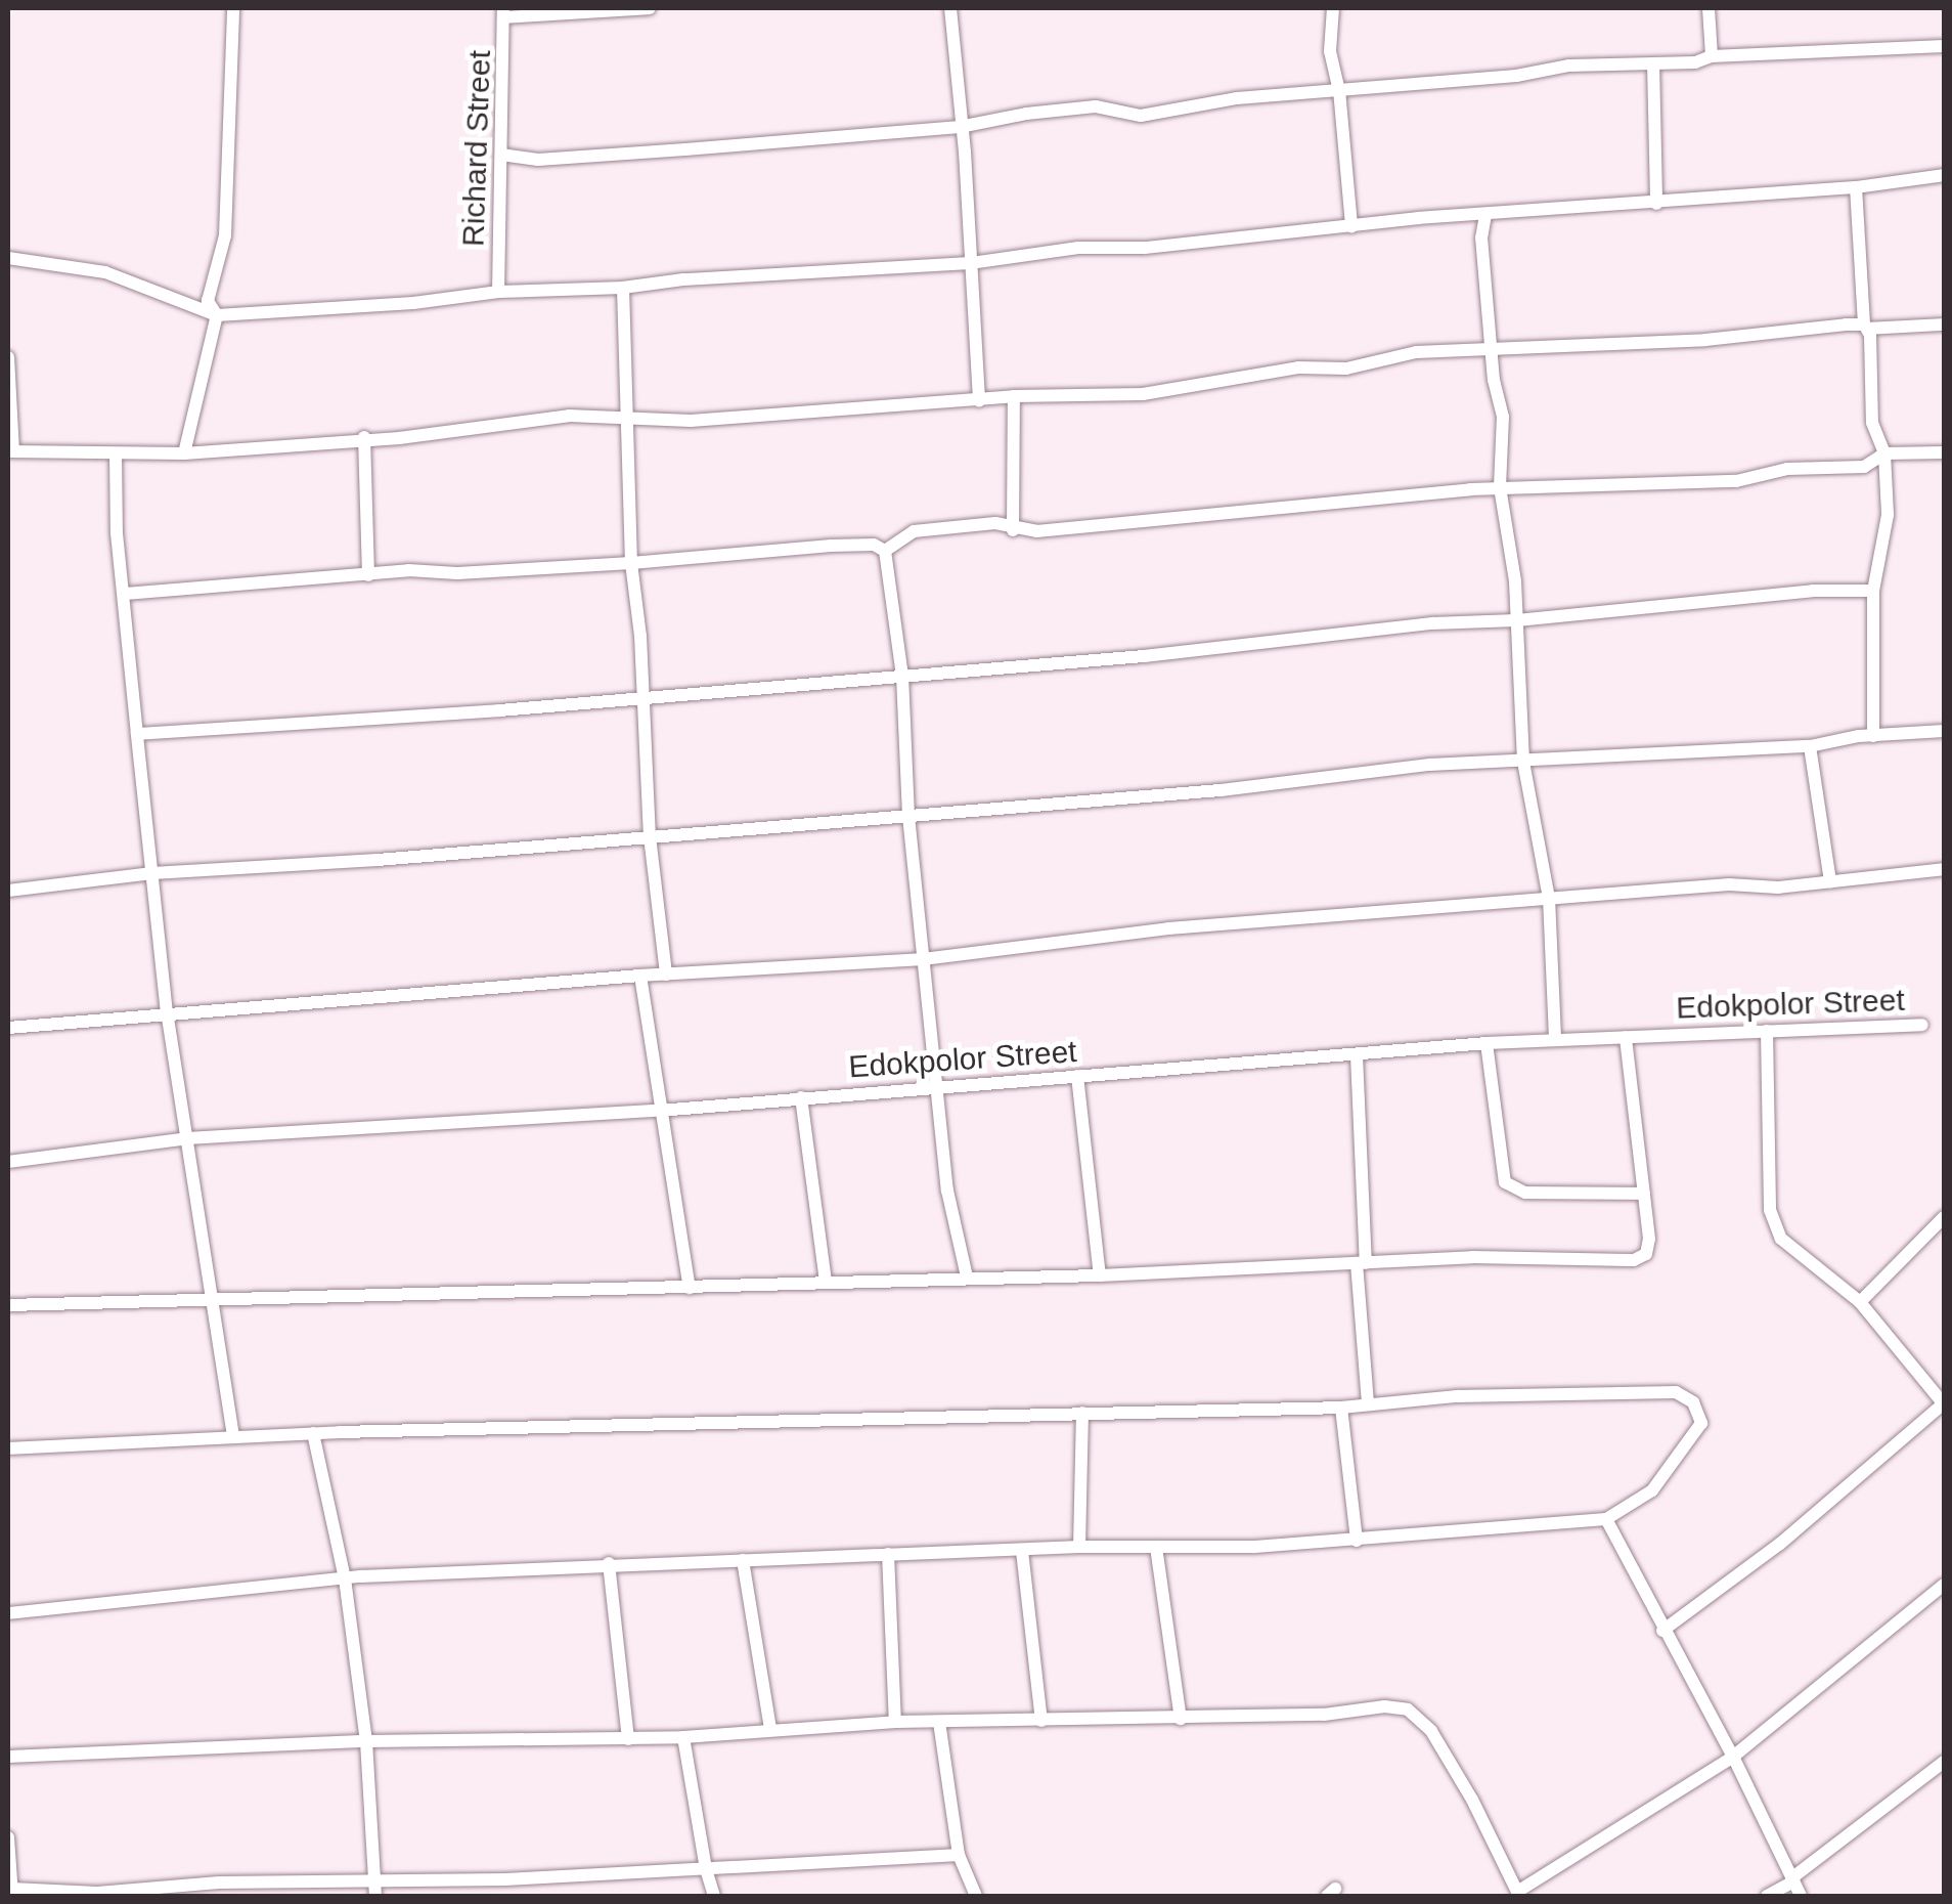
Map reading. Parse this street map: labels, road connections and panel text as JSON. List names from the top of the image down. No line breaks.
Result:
{"streets":{"street":["Richard Street","Edokpolor Street"]}}
